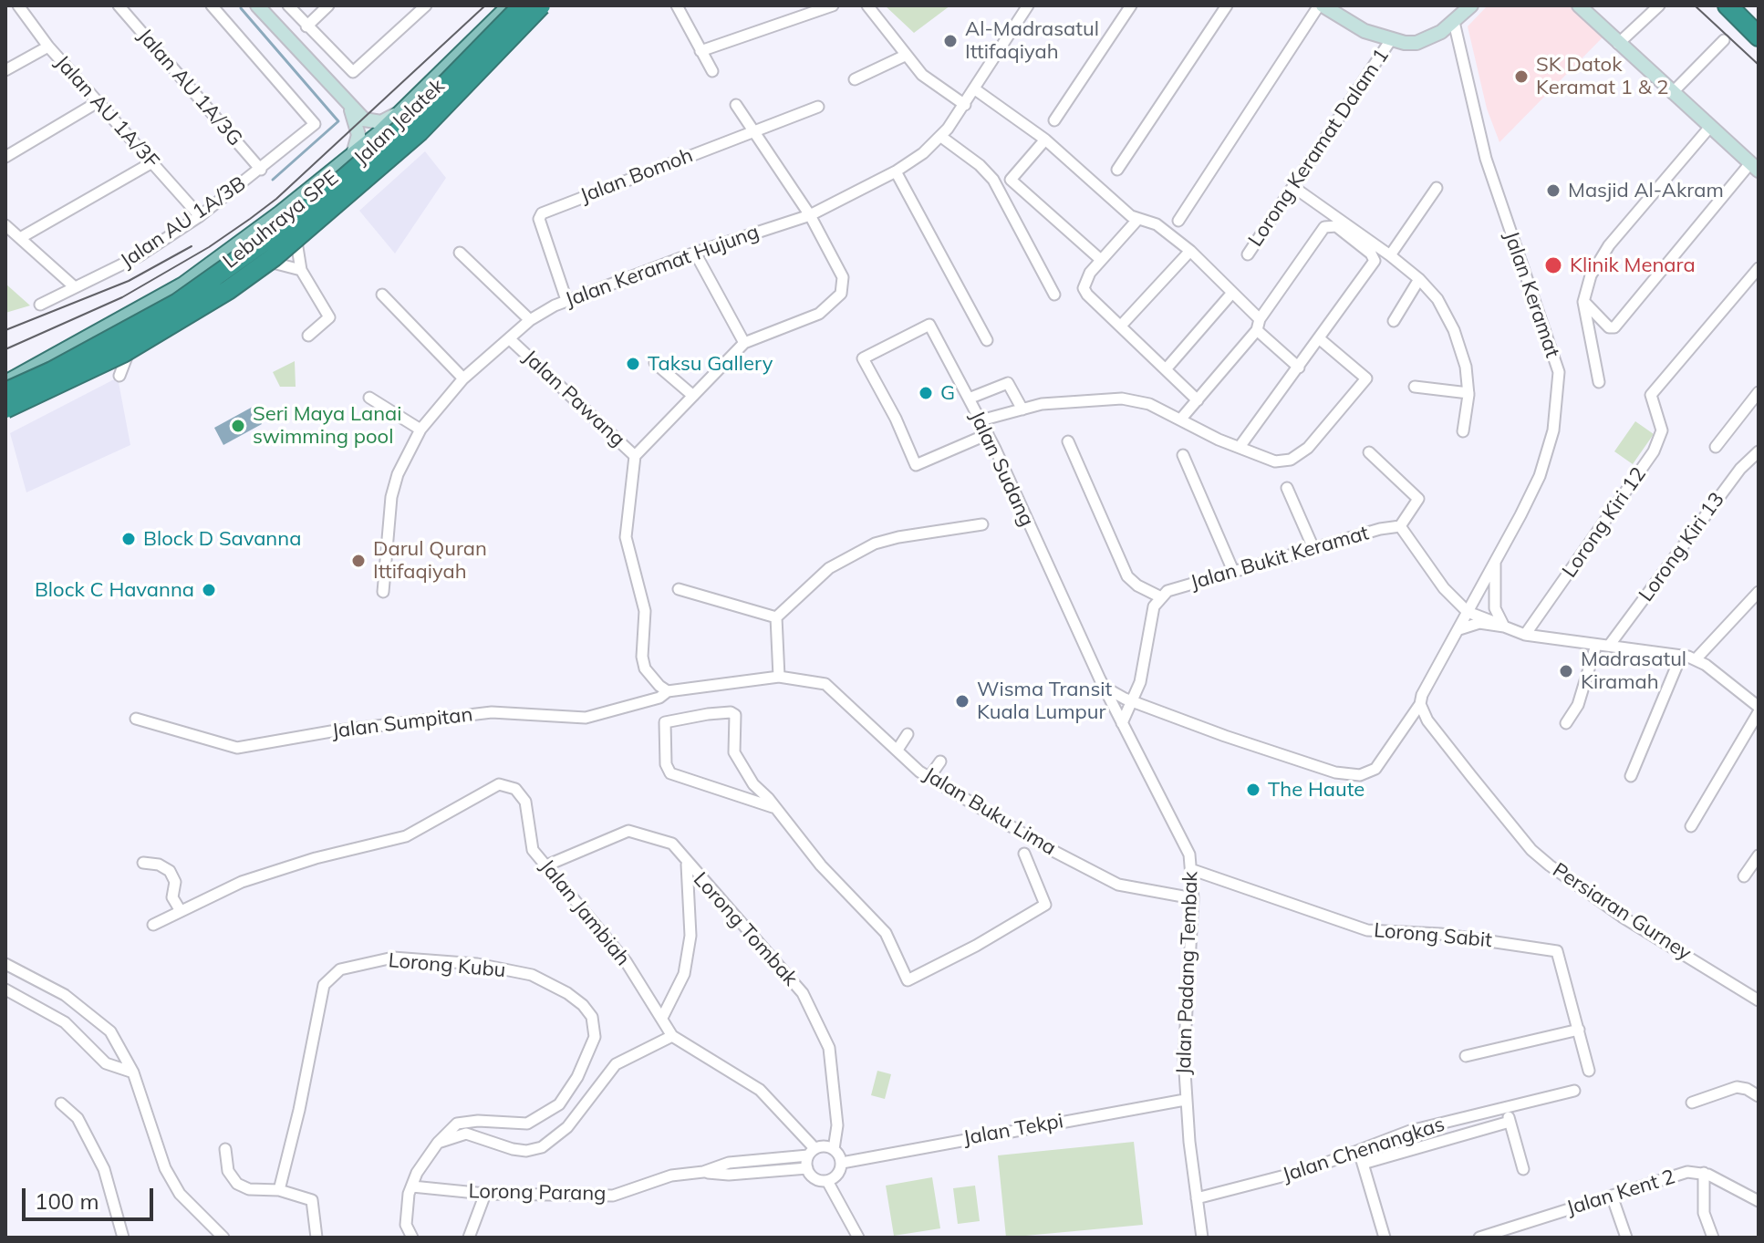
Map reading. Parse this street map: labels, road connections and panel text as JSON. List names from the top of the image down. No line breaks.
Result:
{"streets":{"highway":["Lebuhraya SPE"],"main road":["Jalan Jelatek"],"street":["Jalan AU 1A/3G","Jalan AU 1A/3F","Lorong Keramat Dalam 1","Jalan Bomoh","Jalan AU 1A/3B","Jalan Keramat Hujung","Jalan Keramat","Jalan Pawang","Jalan Sudang","Lorong Kiri 12","Lorong Kiri 13","Jalan Bukit Keramat","Jalan Sumpitan","Jalan Buku Lima","Persiaran Gurney","Jalan Jambiah","Lorong Tombak","Lorong Sabit","Lorong Kubu","Jalan Padang Tembak","Jalan Tekpi","Jalan Chenangkas","Lorong Parang","Jalan Kent 2"]},"crossings":[["Jalan AU 1A/3G","Jalan AU 1A/3B"],["Jalan AU 1A/3F","Jalan AU 1A/3B"],["Jalan Jelatek","Lebuhraya SPE"],["Jalan Bomoh","Jalan Keramat Hujung"],["Jalan Bomoh","Jalan Pawang"],["Jalan Keramat Hujung","Jalan Pawang"],["Jalan Keramat","Persiaran Gurney"],["Jalan Sudang","Jalan Padang Tembak"],["Jalan Sumpitan","Jalan Buku Lima"],["Jalan Buku Lima","Jalan Padang Tembak"],["Jalan Jambiah","Lorong Tombak"],["Jalan Jambiah","Jalan Tekpi"],["Jalan Jambiah","Lorong Parang"],["Lorong Tombak","Jalan Tekpi"],["Lorong Tombak","Lorong Parang"],["Lorong Sabit","Jalan Padang Tembak"],["Jalan Padang Tembak","Jalan Tekpi"],["Jalan Padang Tembak","Jalan Chenangkas"],["Jalan Tekpi","Lorong Parang"]],"places":["Al-Madrasatul Ittifaqiyah","SK Datok Keramat 1 & 2","Masjid Al-Akram","Klinik Menara","Taksu Gallery","G","Seri Maya Lanai swimming pool","Block D Savanna","Darul Quran Ittifaqiyah","Block C Havanna","Madrasatul Kiramah","Wisma Transit Kuala Lumpur","The Haute"],"scale_bar":"100 m"}
